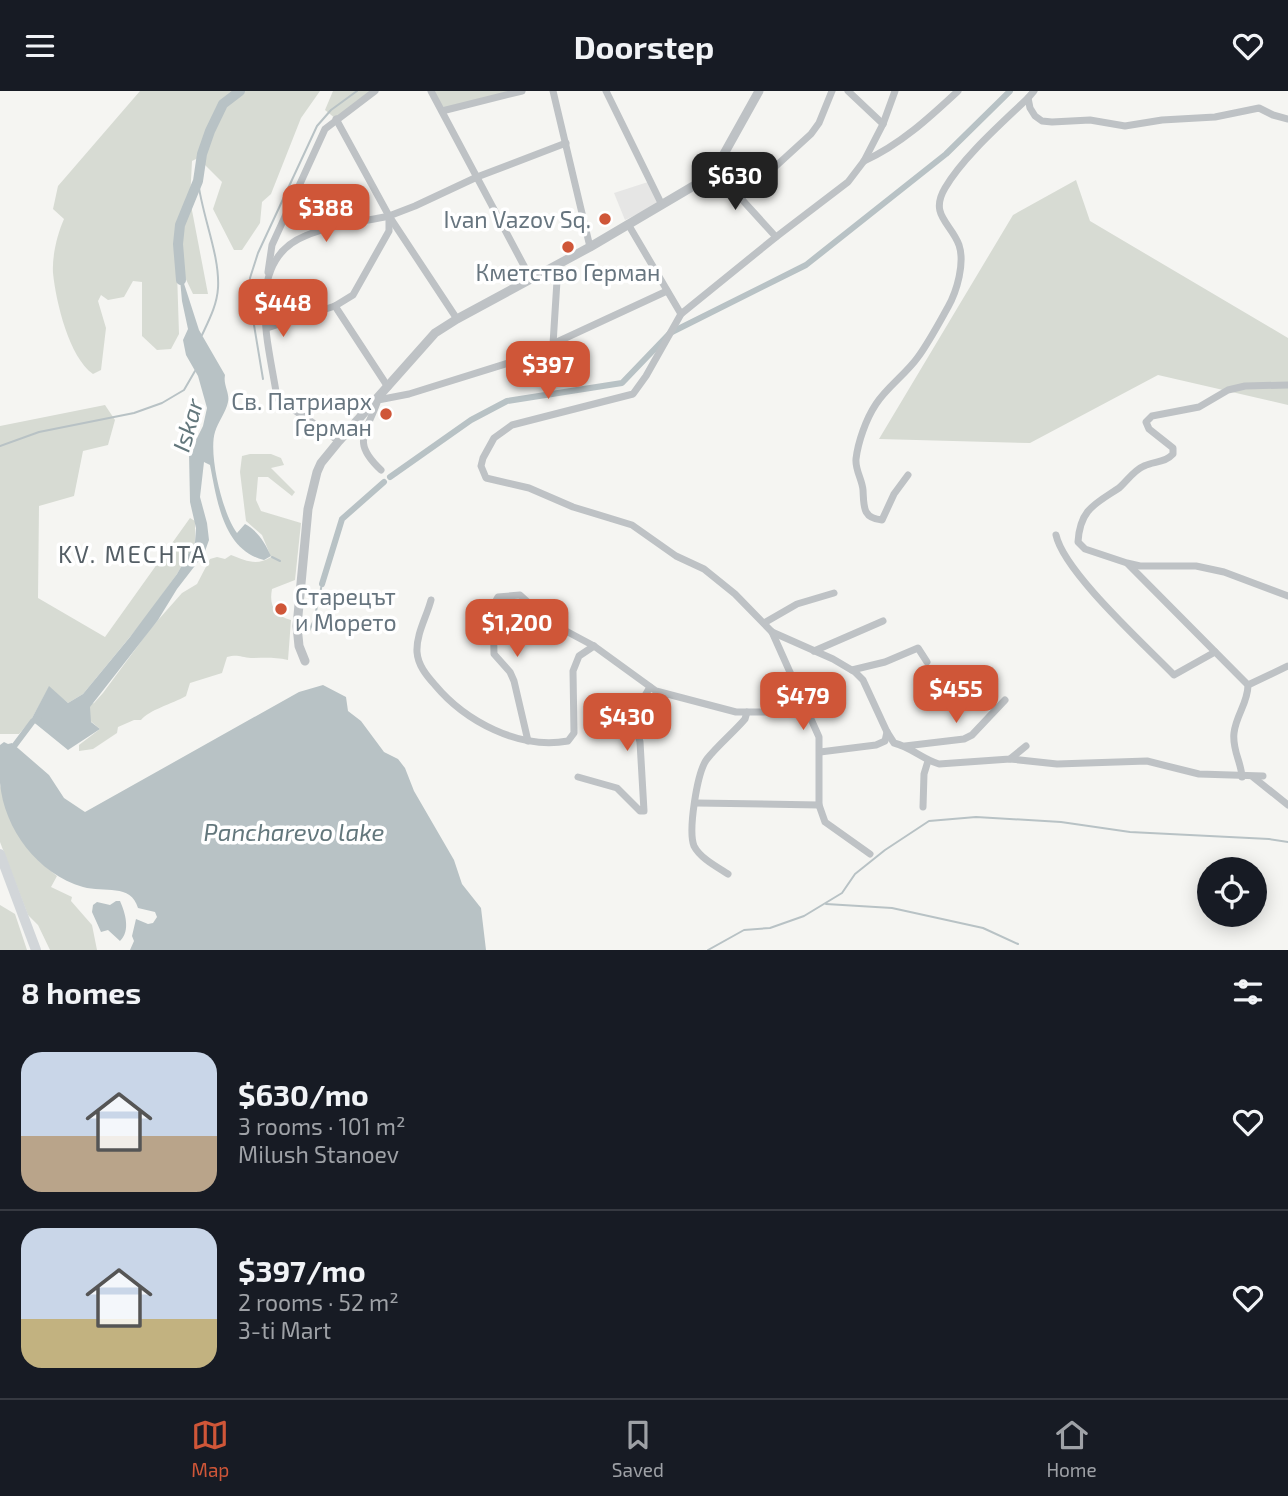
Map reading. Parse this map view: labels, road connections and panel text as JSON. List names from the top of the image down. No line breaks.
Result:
{"districts":["KV. MECHTA"],"water":["Iskar","Pancharevo lake"],"places":["Ivan Vazov Sq.","Кметство Герман","Св. Патриарх Герман","Старецът и Морето"],"page":{"header":"Doorstep","price":["$630","$388","$448","$397","$1,200","$455","$479","$430"],"heading":"8 homes","list":[{"name":"$630/mo","note":"3 rooms · 101 m² · Milush Stanoev"},{"name":"$397/mo","note":"2 rooms · 52 m² · 3-ti Mart"}],"tabs":["Map","Saved","Home"]}}
